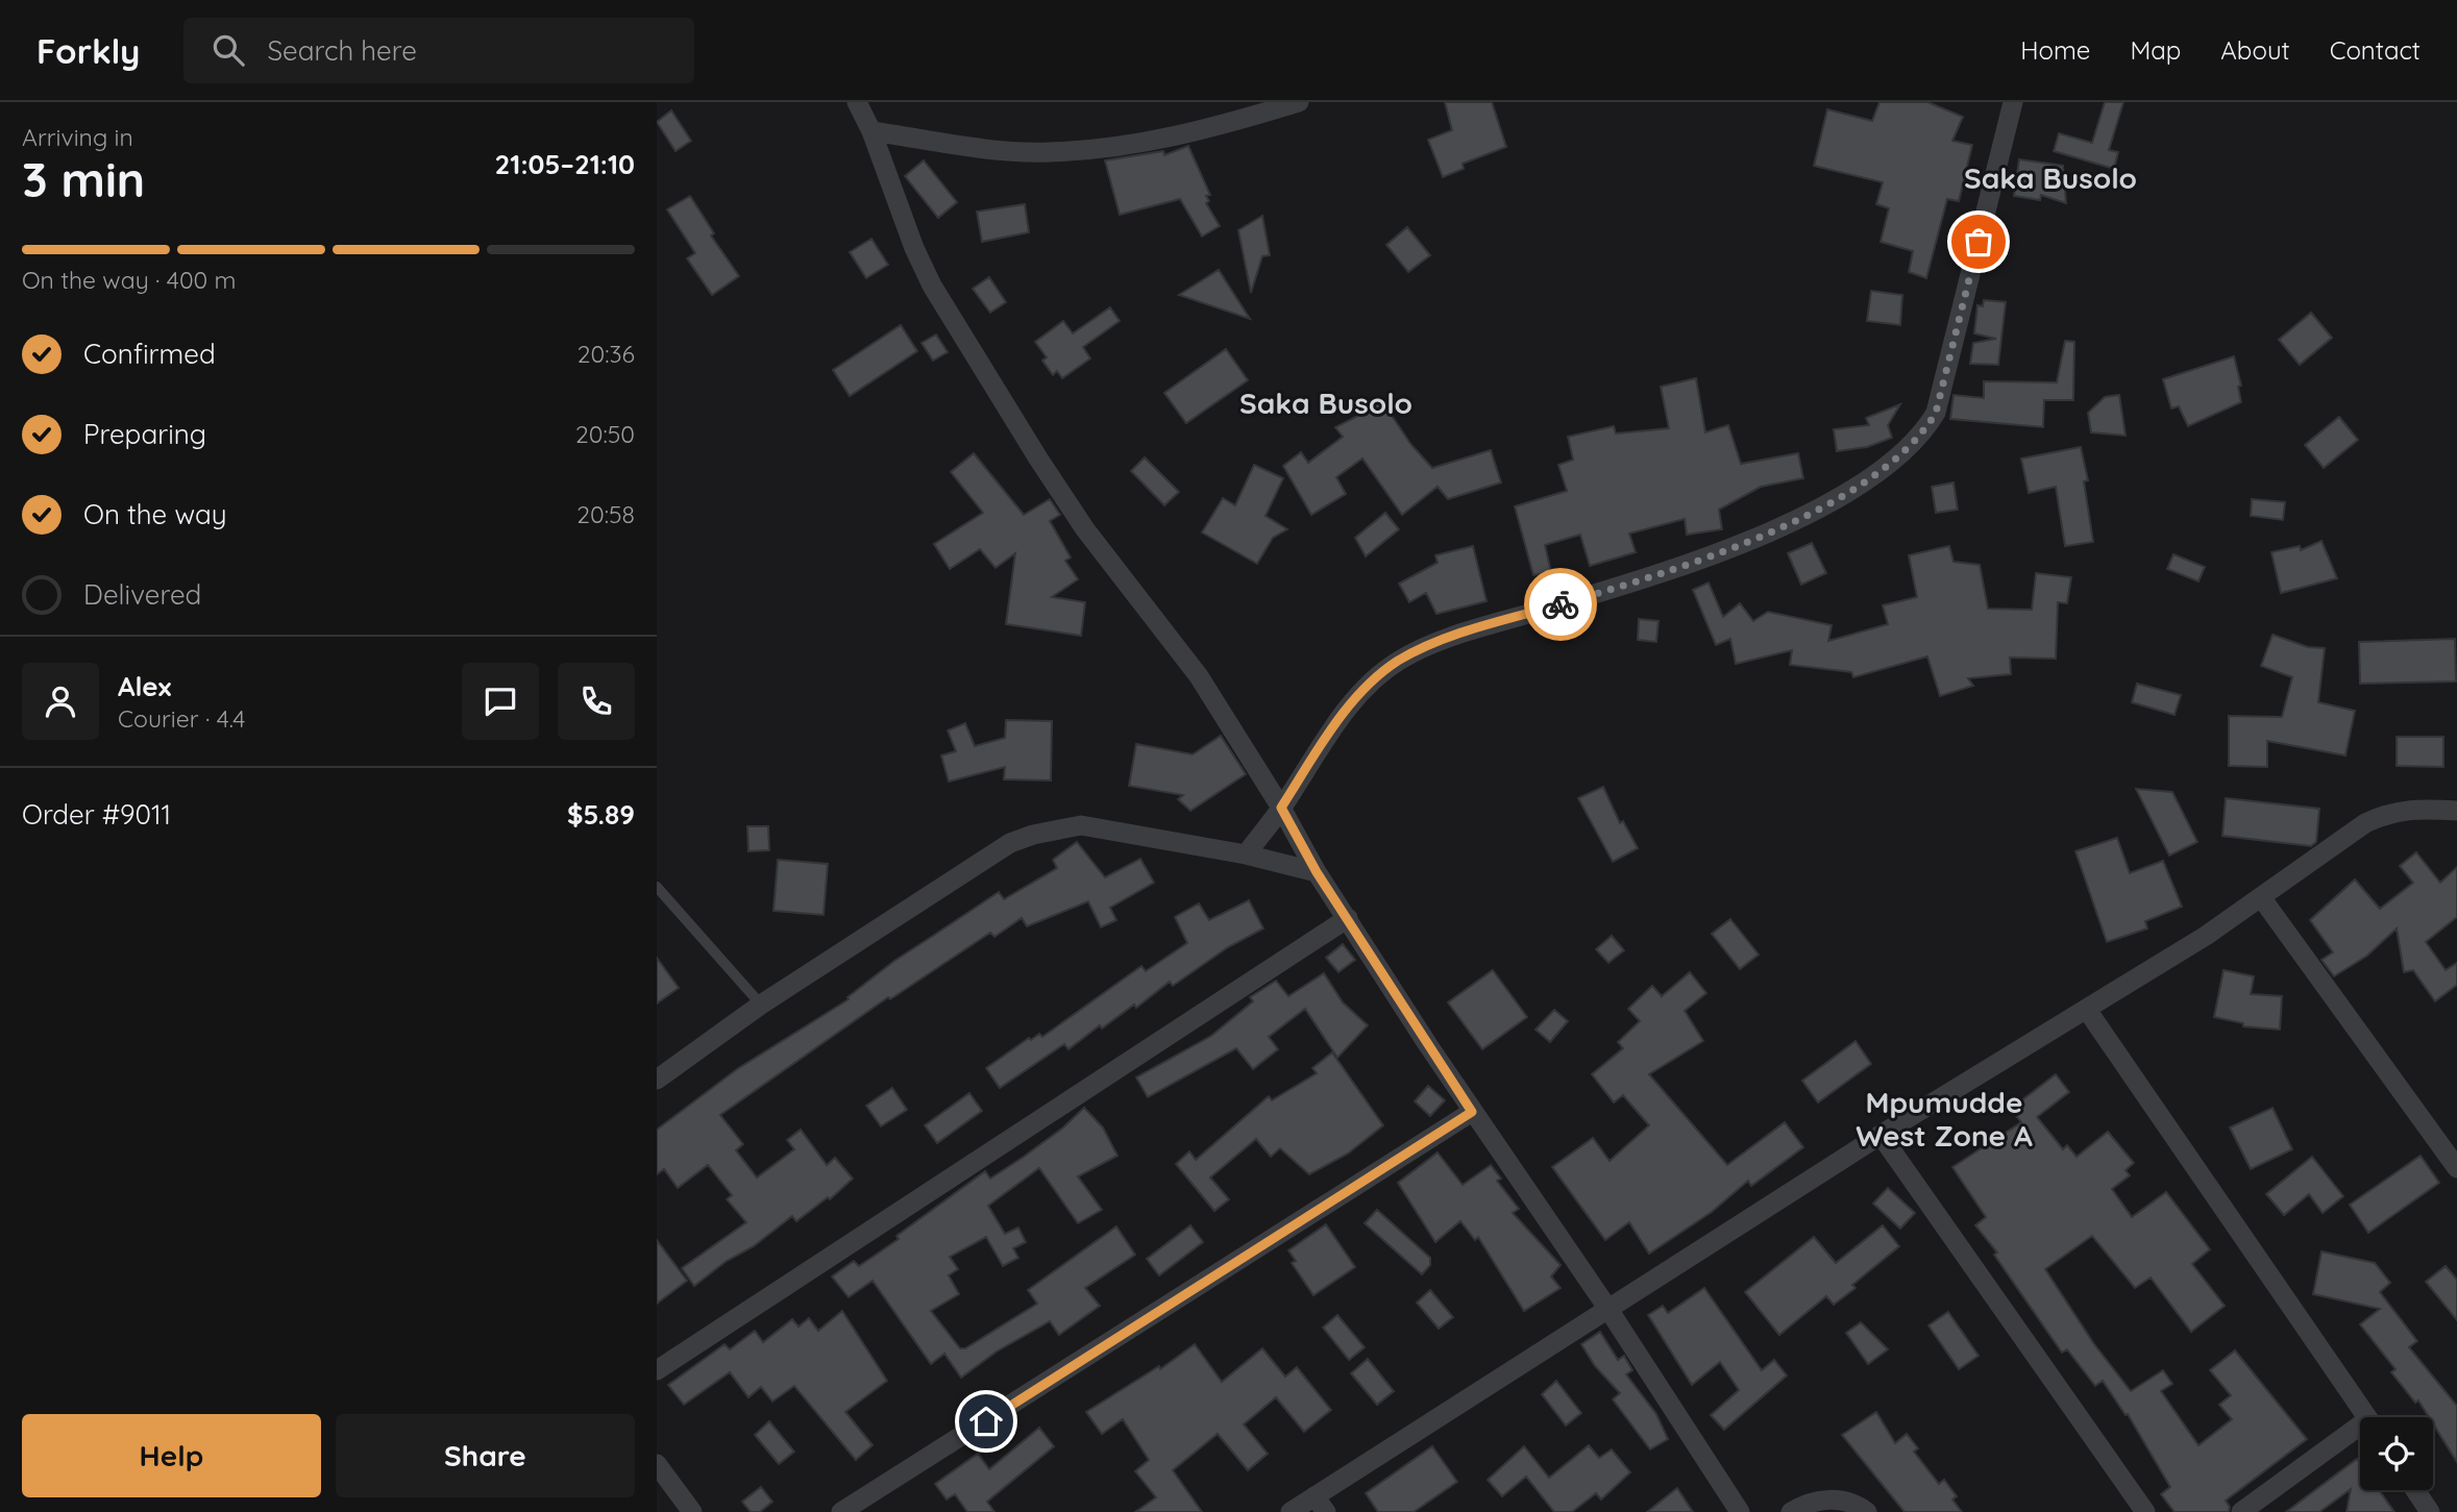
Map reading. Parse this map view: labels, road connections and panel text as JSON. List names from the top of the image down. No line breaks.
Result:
{"districts":["Saka Busolo","Saka Busolo","Mpumudde West Zone A"],"page":{"header":"Forkly","search":"Search here","nav":["Home","Map","About","Contact"],"heading":["3 min","Arriving in","21:05–21:10"],"panel":["Alex","Courier · 4.4","Order #9011","$5.89"],"bar":"On the way · 400 m","list":[["Confirmed","20:36"],["Preparing","20:50"],["On the way","20:58"],"Delivered"],"buttons":["Help","Share"]}}
